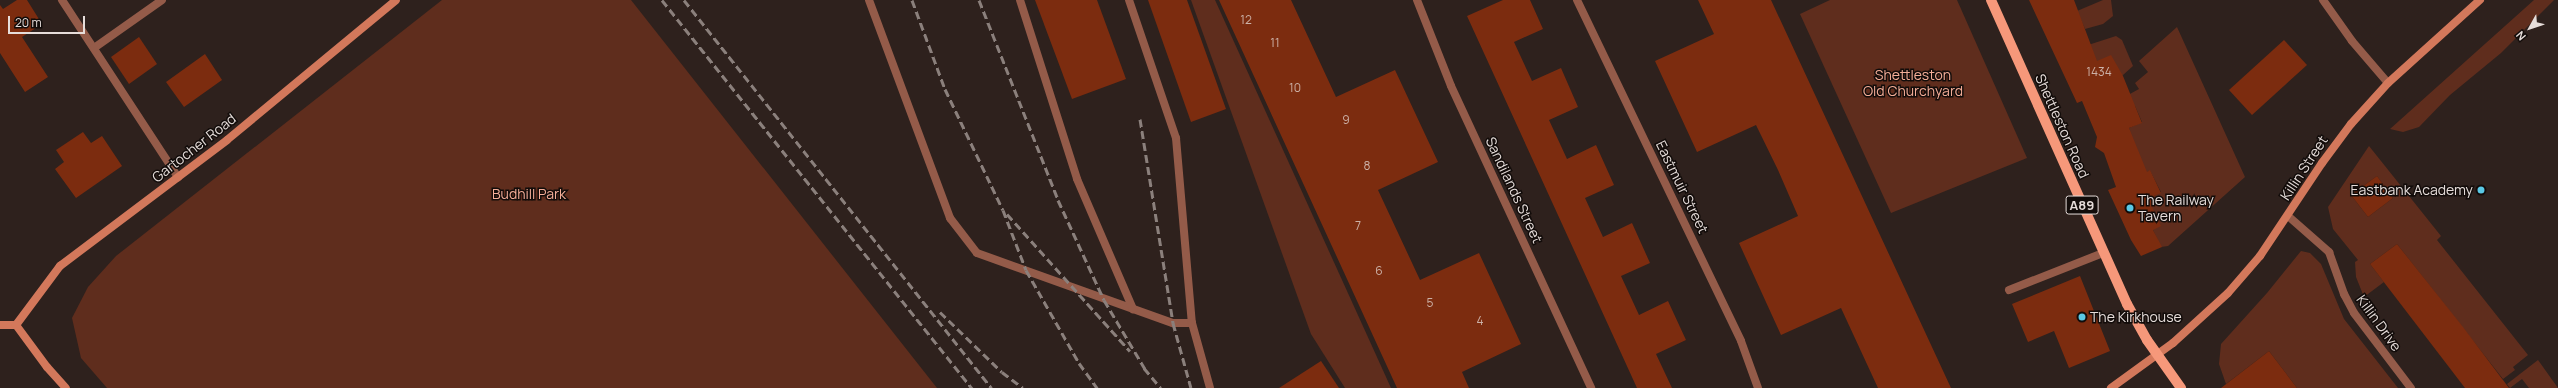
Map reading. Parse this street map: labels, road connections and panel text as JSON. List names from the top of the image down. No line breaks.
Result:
{"streets":{"main road":["Shettleston Road","Gartocher Road","Killin Street","A89"],"street":["Eastmuir Street","Sandilands Street","Killin Drive"]},"crossings":[["Shettleston Road","Killin Street"],["Killin Street","Killin Drive"]],"parks":["Shettleston Old Churchyard","Budhill Park"],"places":["Eastbank Academy","The Railway Tavern","The Kirkhouse"],"house_numbers":["12","11","1434","10","9","8","7","6","5","4"],"scale_bar":"20 m","north":"bottom left"}
